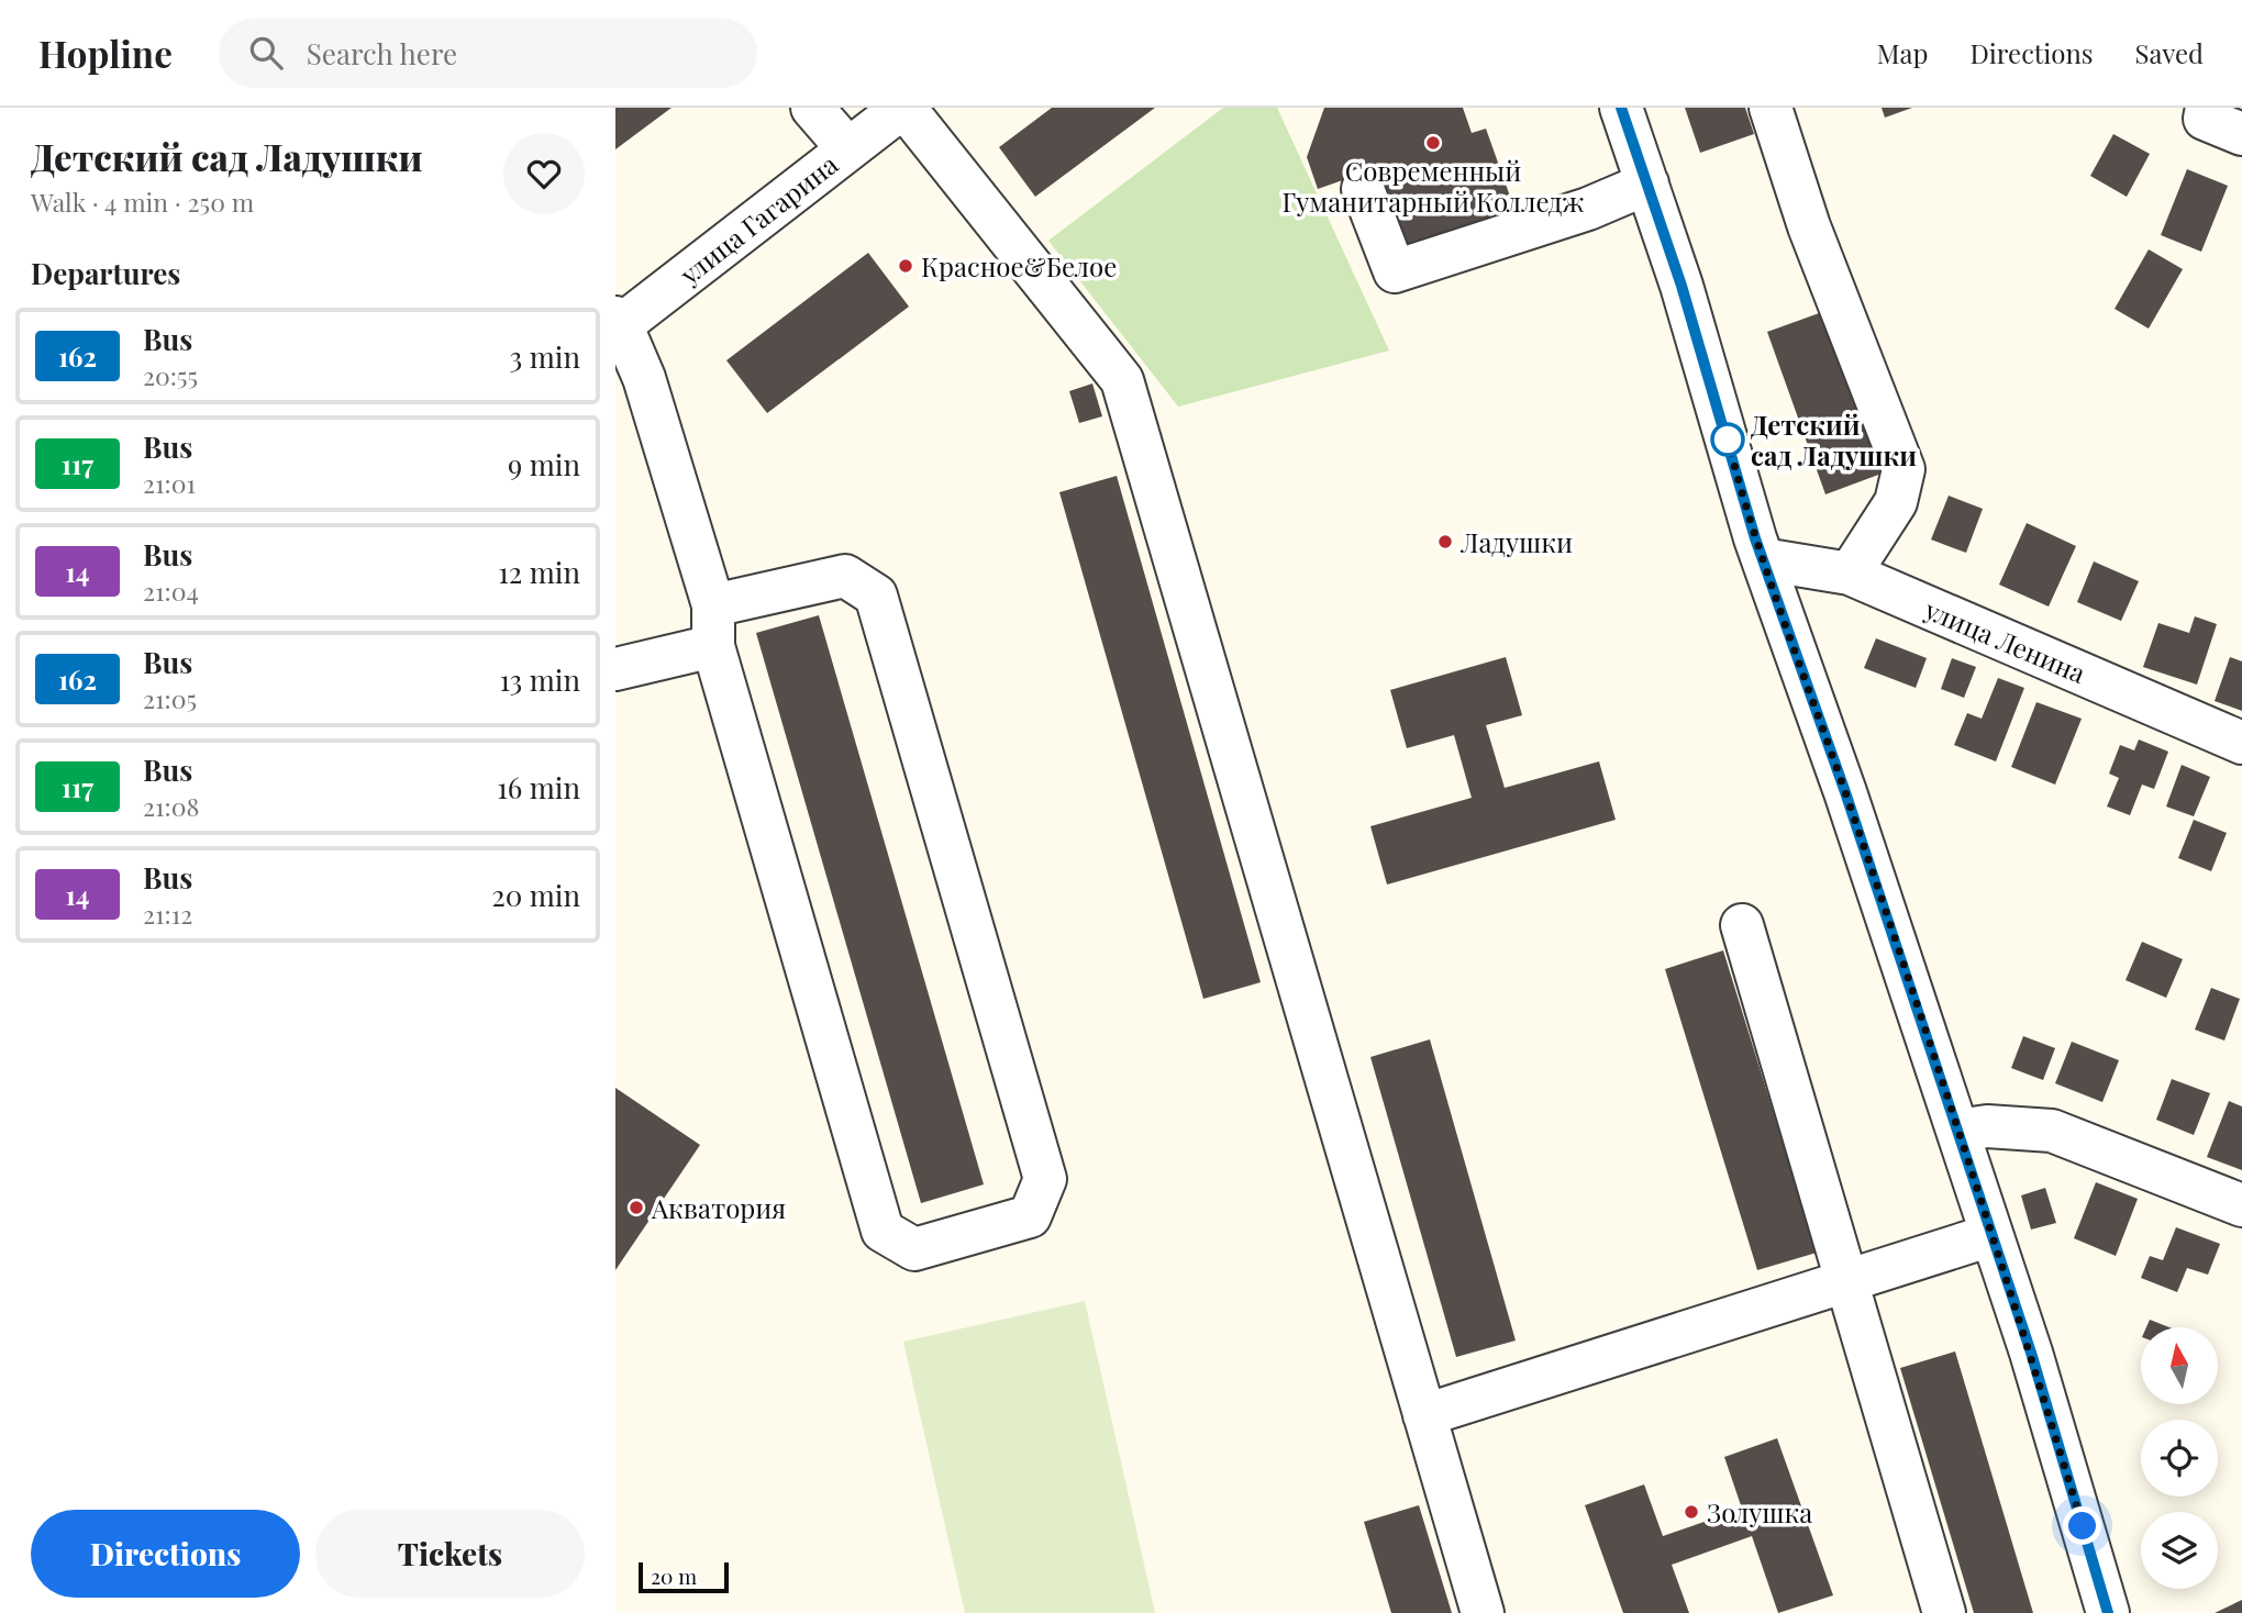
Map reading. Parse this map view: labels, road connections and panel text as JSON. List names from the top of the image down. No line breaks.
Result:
{"streets":{"street":["улица Гагарина","улица Ленина"]},"places":["Современный Гуманитарный Колледж","Красное&Белое","Детский сад Ладушки","Ладушки","Акватория","Золушка"],"lines":["bus line 162"],"scale_bar":"20 m","north":"top","page":{"header":"Hopline","search":"Search here","nav":["Map","Directions","Saved"],"heading":[["Детский сад Ладушки","Walk · 4 min · 250 m"],"Departures"],"list":[{"mark":"162","name":"Bus","note":"20:55","value":"3 min"},{"mark":"117","name":"Bus","note":"21:01","value":"9 min"},{"mark":"14","name":"Bus","note":"21:04","value":"12 min"},{"mark":"162","name":"Bus","note":"21:05","value":"13 min"},{"mark":"117","name":"Bus","note":"21:08","value":"16 min"},{"mark":"14","name":"Bus","note":"21:12","value":"20 min"}],"buttons":["Directions","Tickets"],"scale":"20 m"}}
